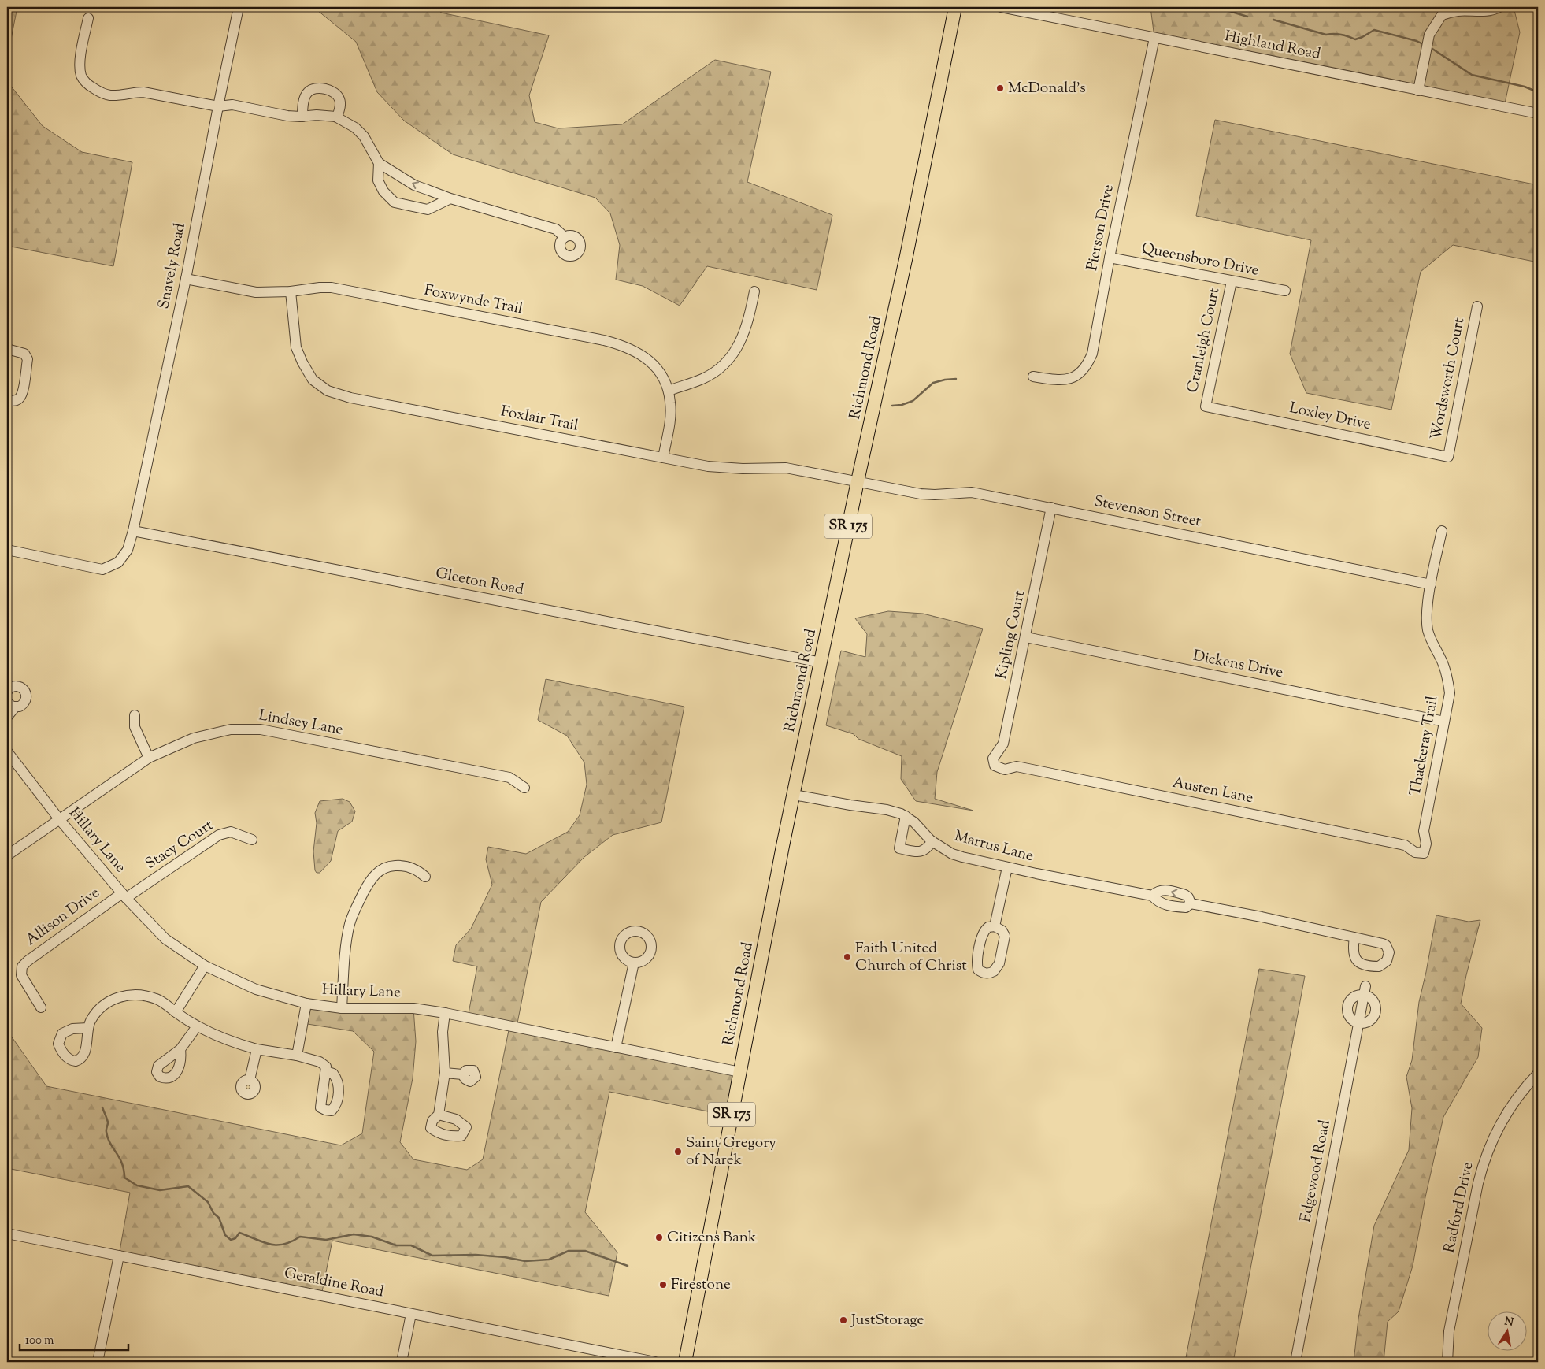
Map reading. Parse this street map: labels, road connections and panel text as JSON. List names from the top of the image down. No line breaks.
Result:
{"streets":{"main road":["Richmond Road","SR 175"],"street":["Highland Road","Pierson Drive","Queensboro Drive","Snavely Road","Foxwynde Trail","Cranleigh Court","Wordsworth Court","Loxley Drive","Foxlair Trail","Stevenson Street","Gleeton Road","Kipling Court","Dickens Drive","Lindsey Lane","Thackeray Trail","Austen Lane","Hillary Lane","Stacy Court","Marrus Lane","Allison Drive","Edgewood Road","Radford Drive","Geraldine Road"]},"crossings":[["Highland Road","Pierson Drive"],["Pierson Drive","Queensboro Drive"],["Queensboro Drive","Cranleigh Court"],["Snavely Road","Foxwynde Trail"],["Snavely Road","Gleeton Road"],["Foxwynde Trail","Foxlair Trail"],["Cranleigh Court","Loxley Drive"],["Richmond Road","Foxlair Trail"],["Richmond Road","Stevenson Street"],["Richmond Road","Gleeton Road"],["Richmond Road","Hillary Lane"],["Richmond Road","Marrus Lane"],["Wordsworth Court","Loxley Drive"],["Foxlair Trail","Stevenson Street"],["Stevenson Street","Kipling Court"],["Stevenson Street","Thackeray Trail"],["Kipling Court","Dickens Drive"],["Kipling Court","Austen Lane"],["Dickens Drive","Thackeray Trail"],["Lindsey Lane","Hillary Lane"],["Thackeray Trail","Austen Lane"],["Hillary Lane","Stacy Court"],["Hillary Lane","Allison Drive"],["Stacy Court","Allison Drive"]],"places":["McDonald's","Faith United Church of Christ","Saint Gregory of Narek","Citizens Bank","Firestone","JustStorage"],"scale_bar":"100 m","north":"top"}
